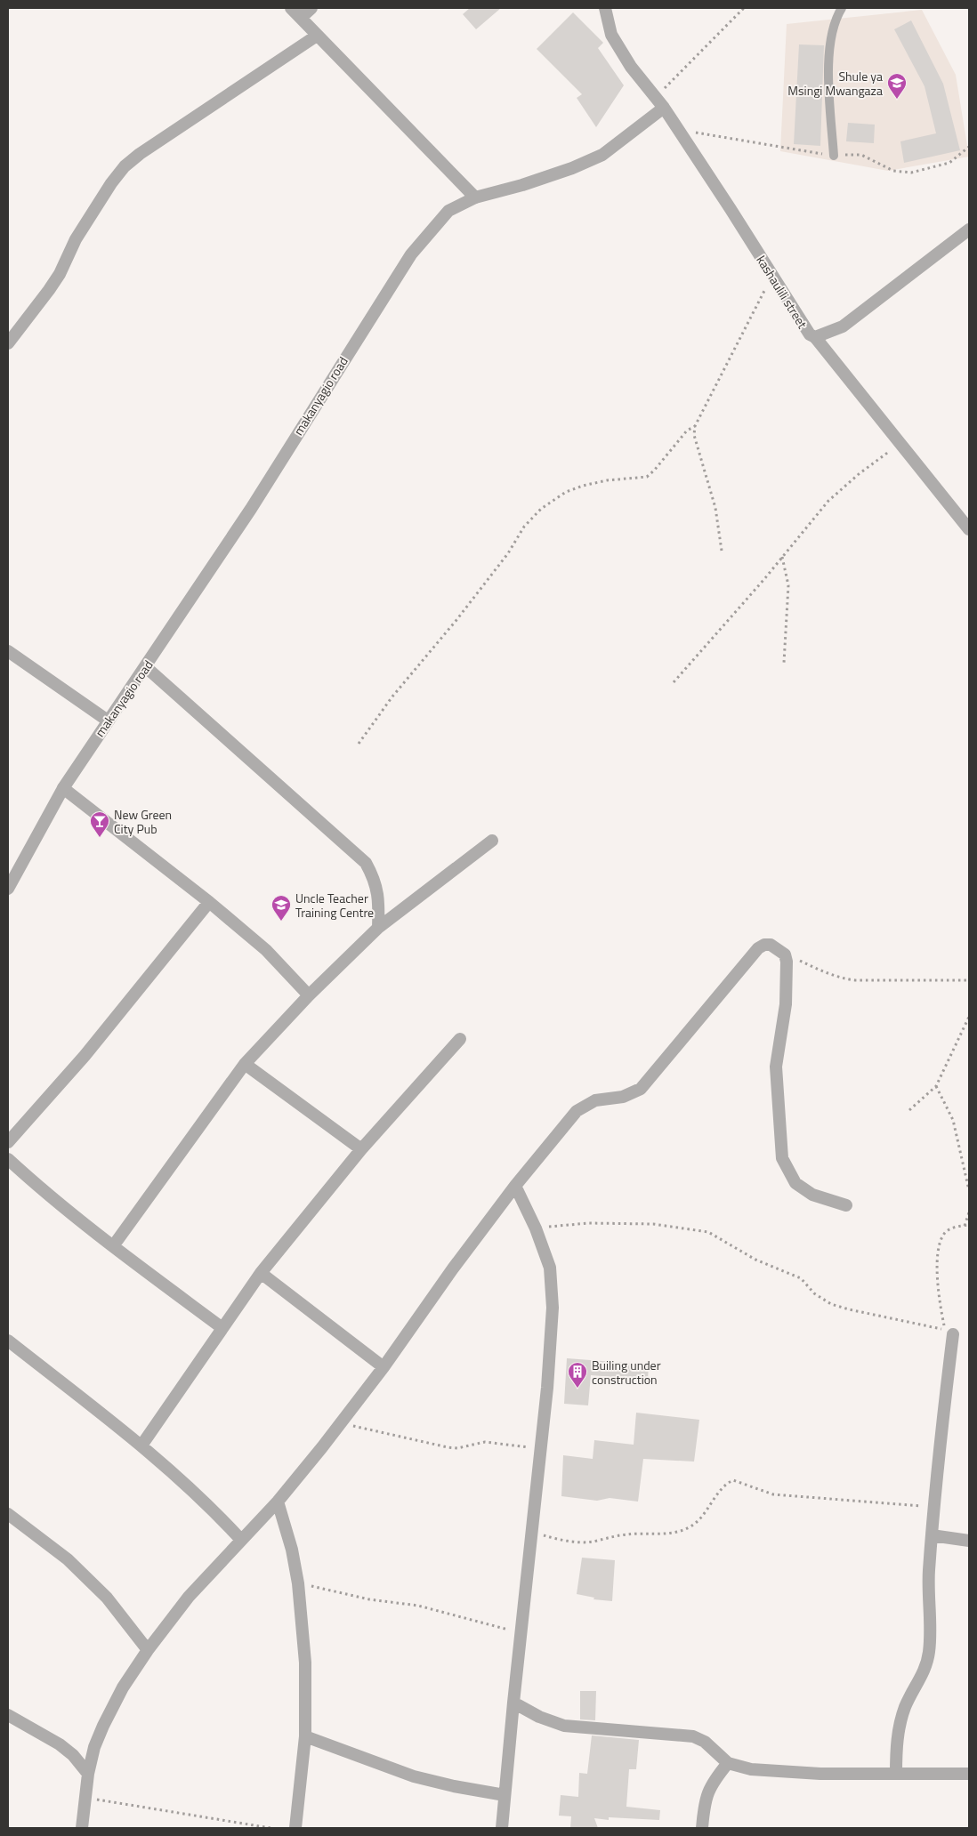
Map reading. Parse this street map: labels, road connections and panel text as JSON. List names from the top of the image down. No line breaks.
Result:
{"streets":{"street":["kashaulili street","makanyagio road"]},"crossings":[["kashaulili street","makanyagio road"]],"places":{"school or university":["Shule ya Msingi Mwangaza","Uncle Teacher Training Centre"],"bar":["New Green City Pub"],"building":["Builing under construction"]}}
